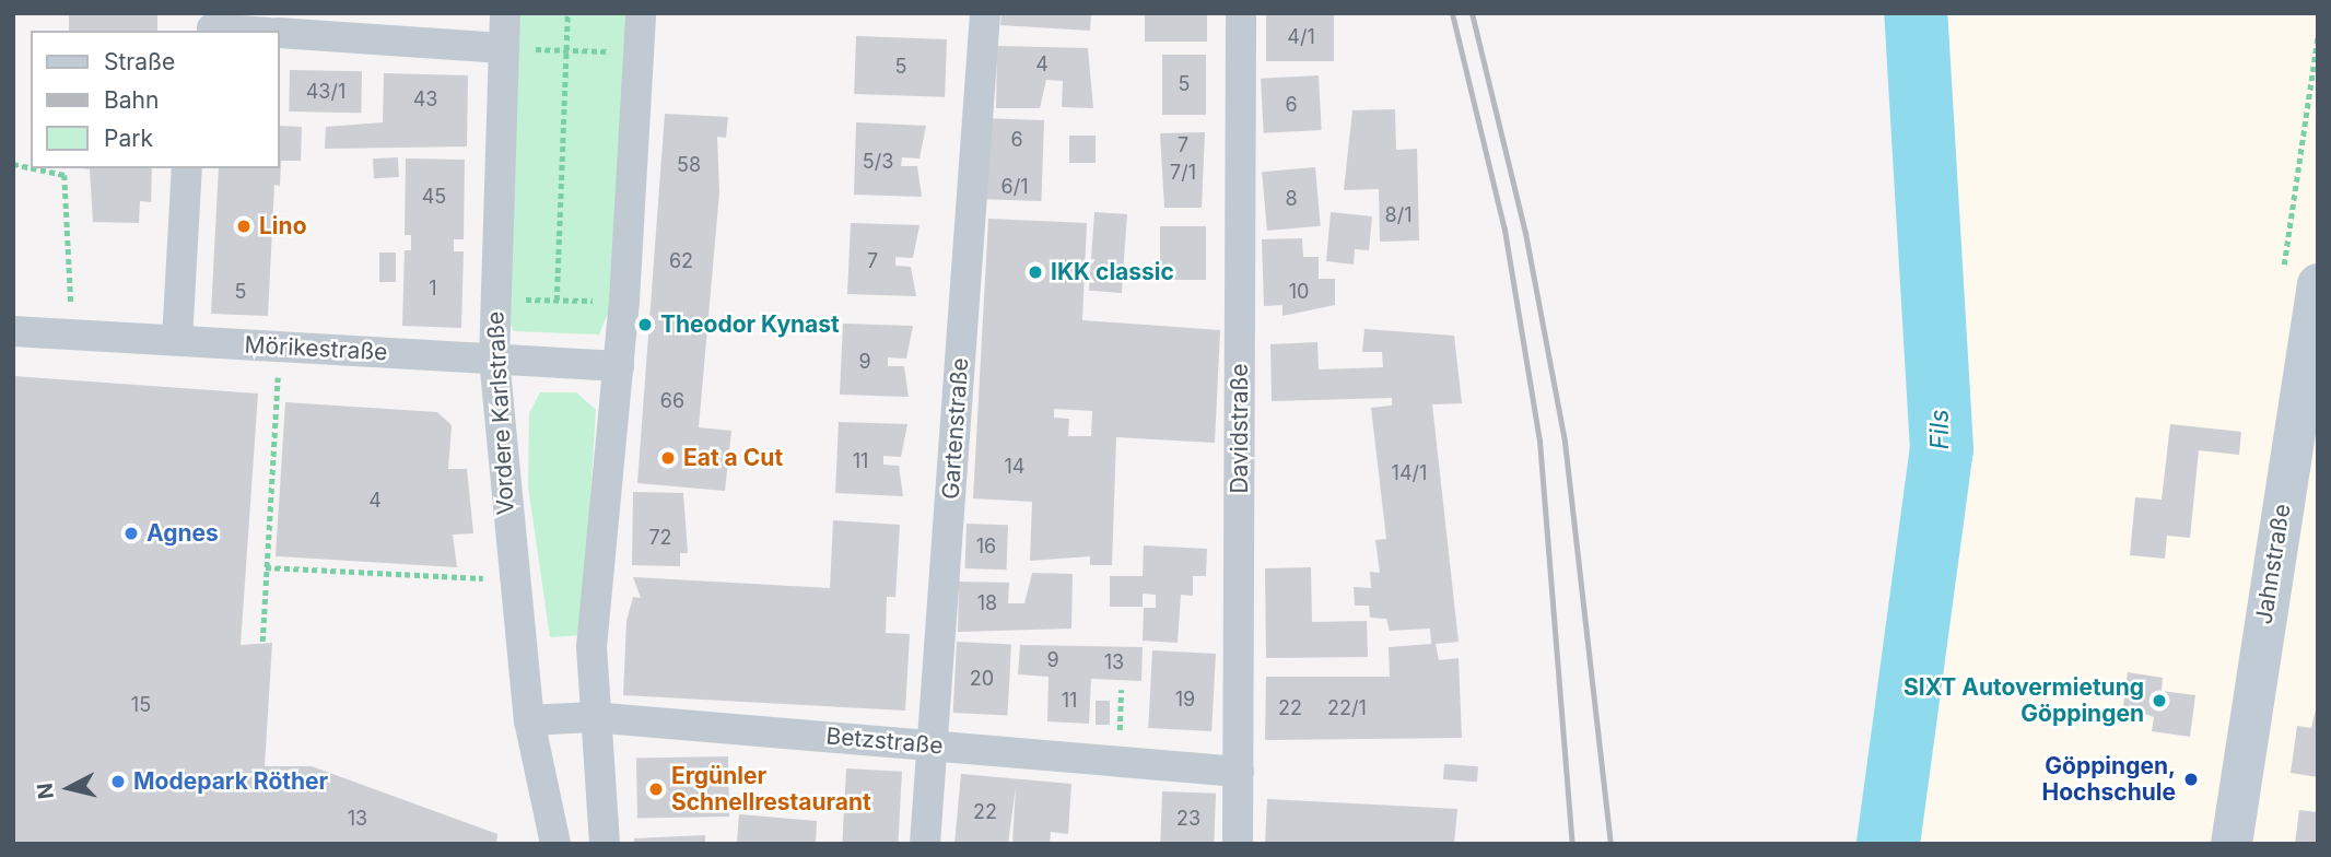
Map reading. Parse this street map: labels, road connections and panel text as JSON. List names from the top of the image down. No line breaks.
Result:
{"streets":{"main road":["Jahnstraße"],"street":["Mörikestraße","Vordere Karlstraße","Gartenstraße","Davidstraße","Betzstraße"]},"crossings":[["Mörikestraße","Vordere Karlstraße"],["Vordere Karlstraße","Betzstraße"],["Gartenstraße","Betzstraße"],["Davidstraße","Betzstraße"]],"water":["Fils"],"places":["Lino","IKK classic","Theodor Kynast","Eat a Cut","Agnes","SIXT Autovermietung Göppingen","Göppingen, Hochschule","Modepark Röther","Ergünler Schnellrestaurant"],"house_numbers":["4/1","4","5","5","43/1","43","6","6","7","5/3","58","7/1","6/1","45","8","8/1","62","7","1","5","10","9","66","11","14","14/1","4","72","16","18","9","13","20","19","11","15","22","22/1","22","13","23"],"legend":["Straße","Bahn","Park"],"north":"left"}
